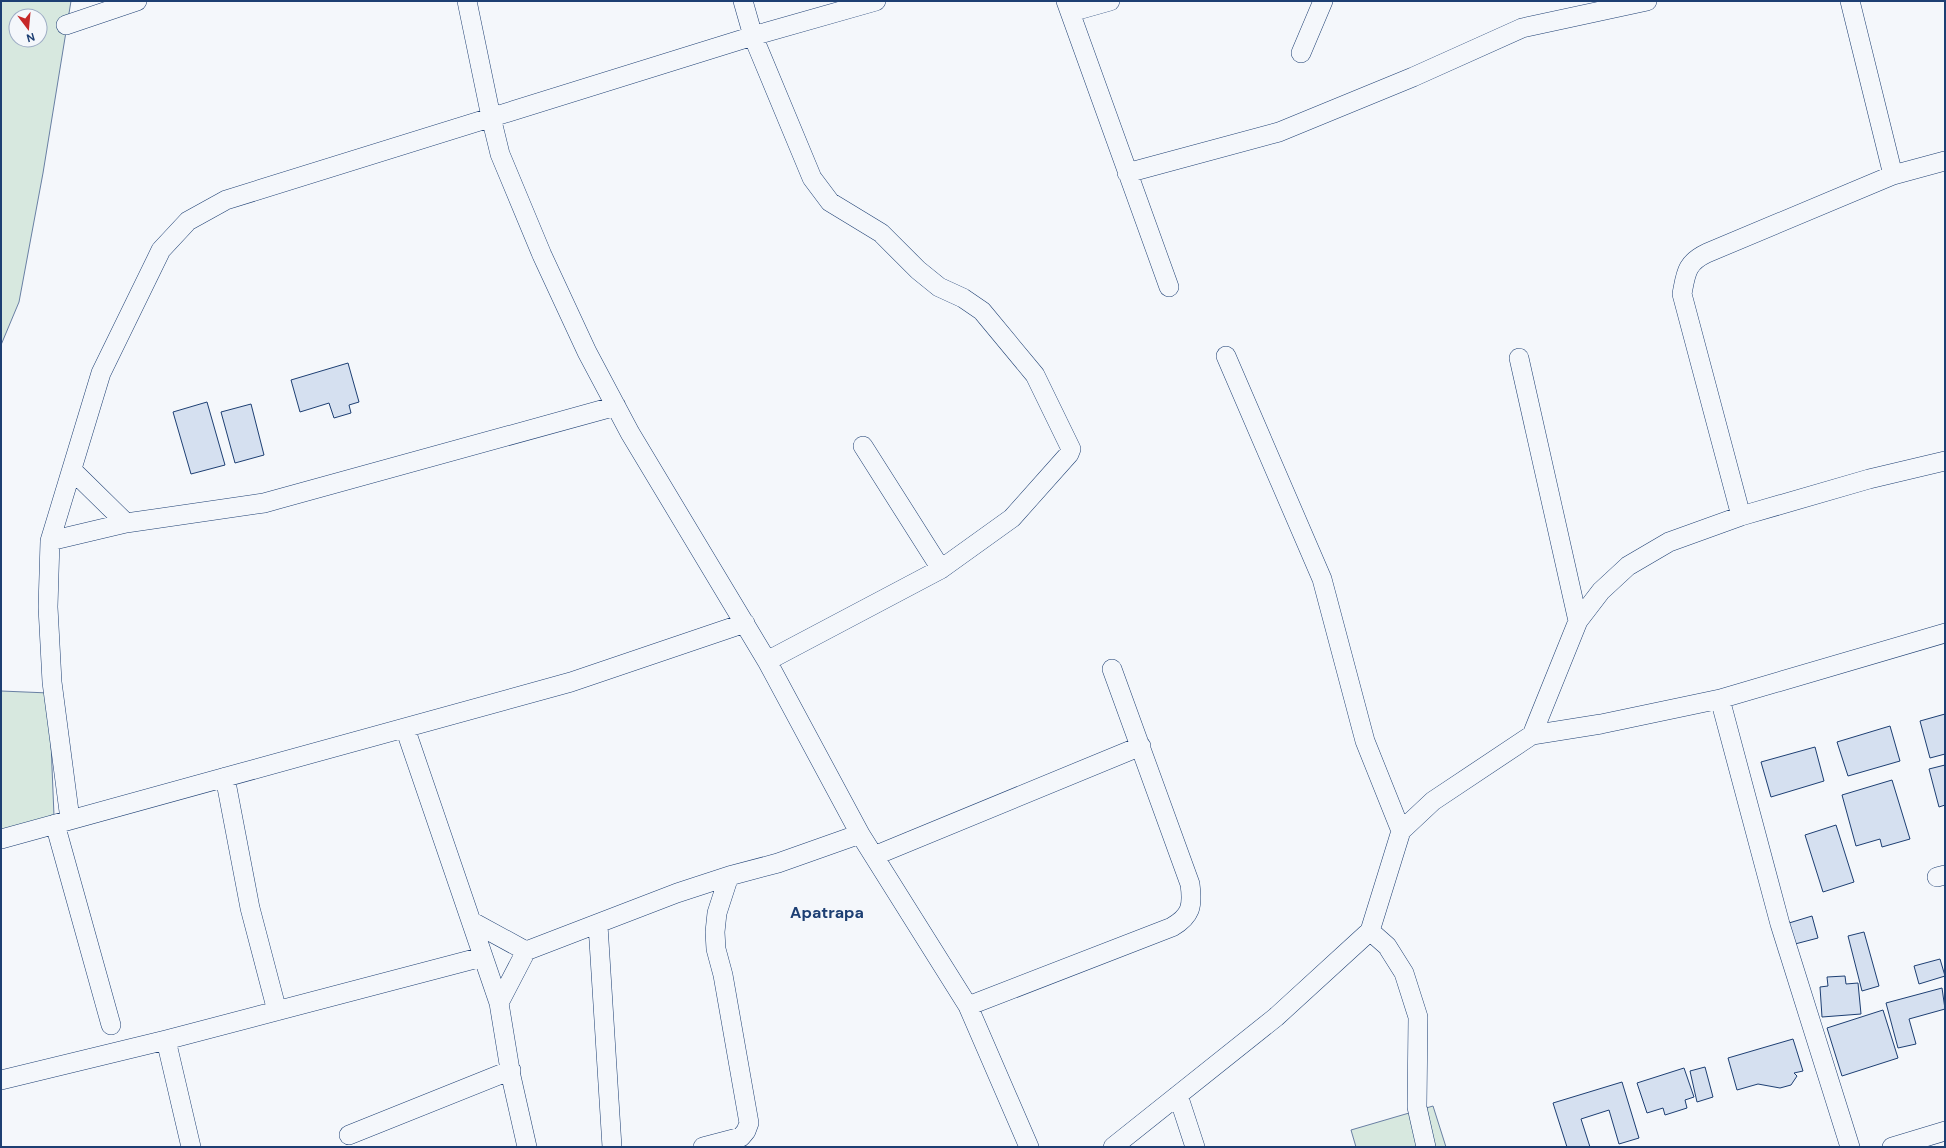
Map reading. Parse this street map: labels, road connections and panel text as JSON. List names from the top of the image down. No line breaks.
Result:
{"districts":["Apatrapa"],"north":"bottom"}
